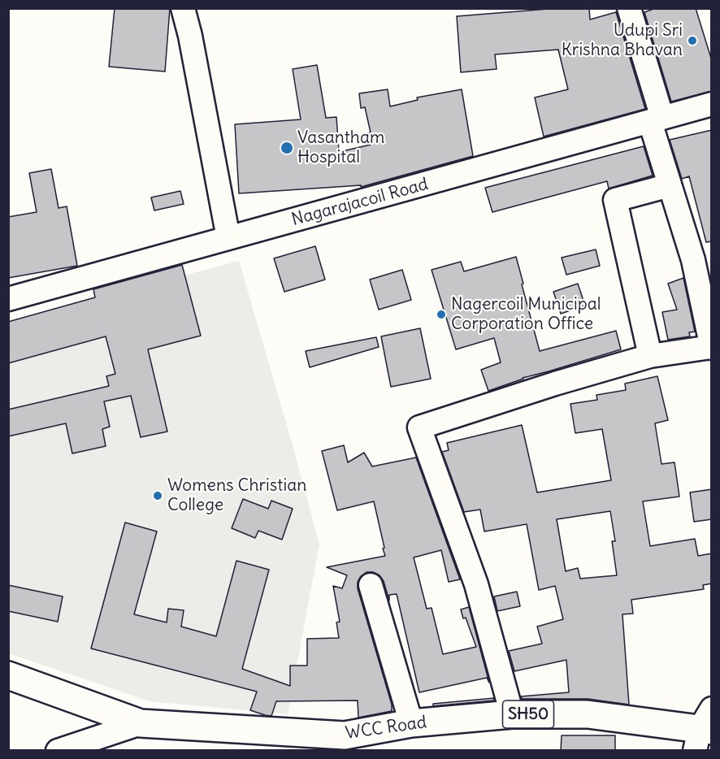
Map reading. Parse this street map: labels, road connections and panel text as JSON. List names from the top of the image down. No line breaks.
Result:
{"streets":{"main road":["SH50","WCC Road"],"street":["Nagarajacoil Road"]},"places":["Udupi Sri Krishna Bhavan","Vasantham Hospital","Nagercoil Municipal Corporation Office","Womens Christian College"]}
